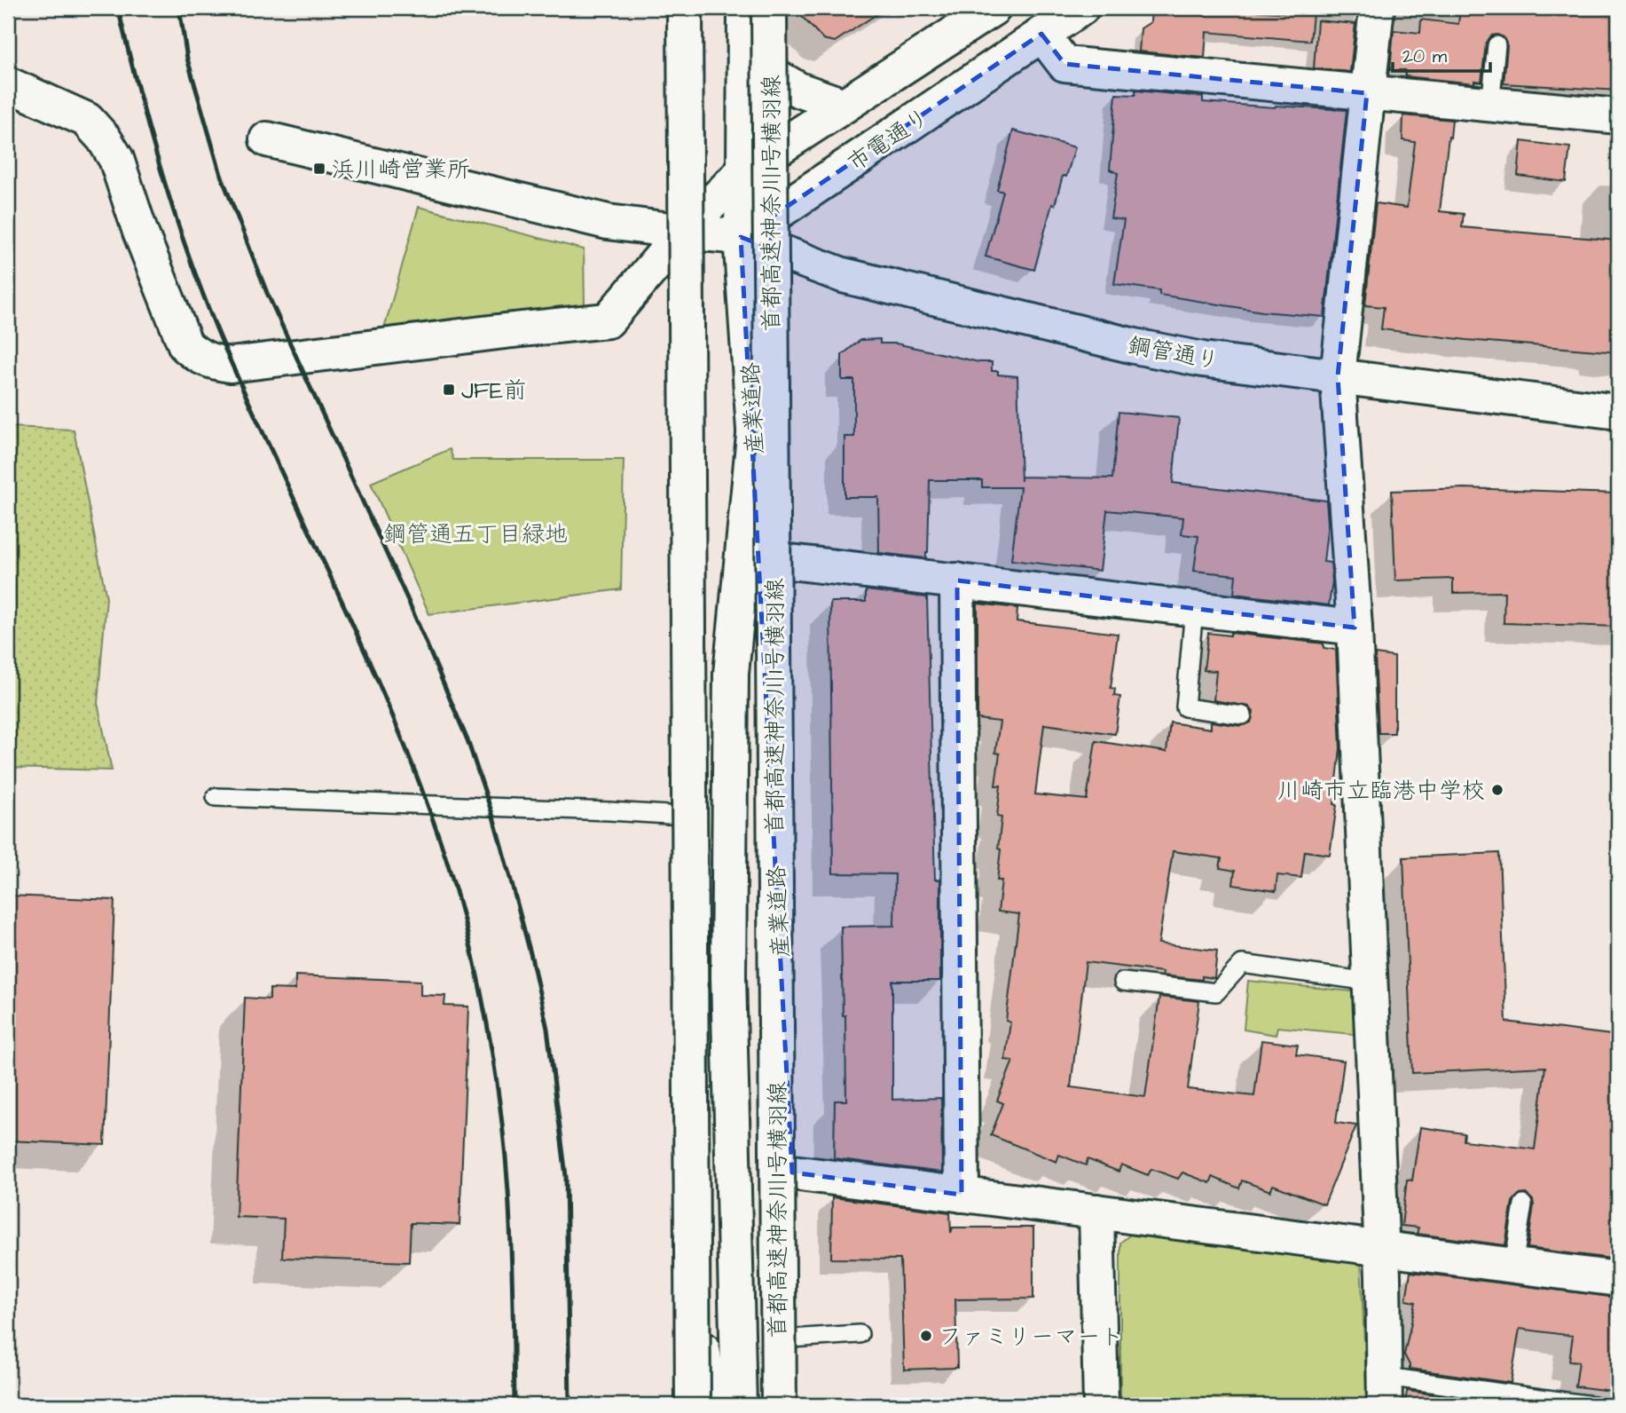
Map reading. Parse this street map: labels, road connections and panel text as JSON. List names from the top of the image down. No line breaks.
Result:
{"streets":{"main road":["市電通り","首都高速神奈川1号横羽線","鋼管通り","産業道路"]},"crossings":[["市電通り","鋼管通り"],["市電通り","産業道路"],["鋼管通り","産業道路"]],"parks":["鋼管通五丁目緑地"],"places":{"transit":["浜川崎営業所","JFE前"],"other":["川崎市立臨港中学校","ファミリーマート"]},"scale_bar":"20 m"}
